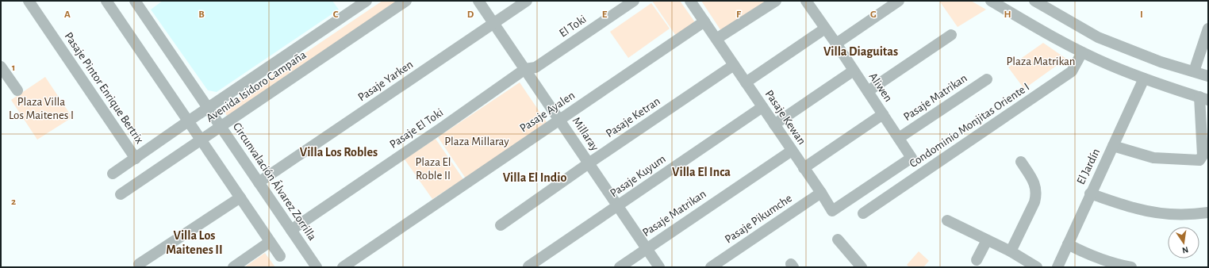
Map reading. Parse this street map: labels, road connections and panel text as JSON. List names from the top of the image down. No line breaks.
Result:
{"streets":{"street":["El Toki","Pasaje Yarken","Avenida Isidoro Campaña","Aliwen","Pasaje Pintor Enrique Bertrix","Pasaje Matrikan","Pasaje Ayalen","Pasaje Ketran","Pasaje Kewan","Condominio Monjitas Oriente I","Pasaje El Toki","Millaray","El Jardín","Pasaje Kuyum","Circunvalación Álvarez Zorrilla","Pasaje Pikumche"]},"crossings":[["El Toki","Pasaje El Toki"],["El Toki","Millaray"],["Pasaje Yarken","Millaray"],["Pasaje Yarken","Circunvalación Álvarez Zorrilla"],["Avenida Isidoro Campaña","Pasaje Pintor Enrique Bertrix"],["Avenida Isidoro Campaña","Circunvalación Álvarez Zorrilla"],["Aliwen","Pasaje Matrikan"],["Aliwen","Pasaje Kewan"],["Pasaje Matrikan","Pasaje Kewan"],["Pasaje Matrikan","Millaray"],["Pasaje Ayalen","Pasaje Kewan"],["Pasaje Ayalen","Millaray"],["Pasaje Ketran","Pasaje Kewan"],["Pasaje Ketran","Millaray"],["Pasaje Kewan","Pasaje Kuyum"],["Pasaje Kewan","Pasaje Pikumche"],["Pasaje El Toki","Millaray"],["Pasaje El Toki","Circunvalación Álvarez Zorrilla"],["Millaray","Pasaje Kuyum"]],"districts":["Villa Diaguitas","Villa Los Robles","Villa El Inca","Villa El Indio","Villa Los Maitenes II"],"parks":["Plaza Matrikan","Plaza Villa Los Maitenes I","Plaza Millaray","Plaza El Roble II"],"north":"bottom","grid":{"columns":["A","B","C","D","E","F","G","H","I"],"rows":["1","2"]}}
